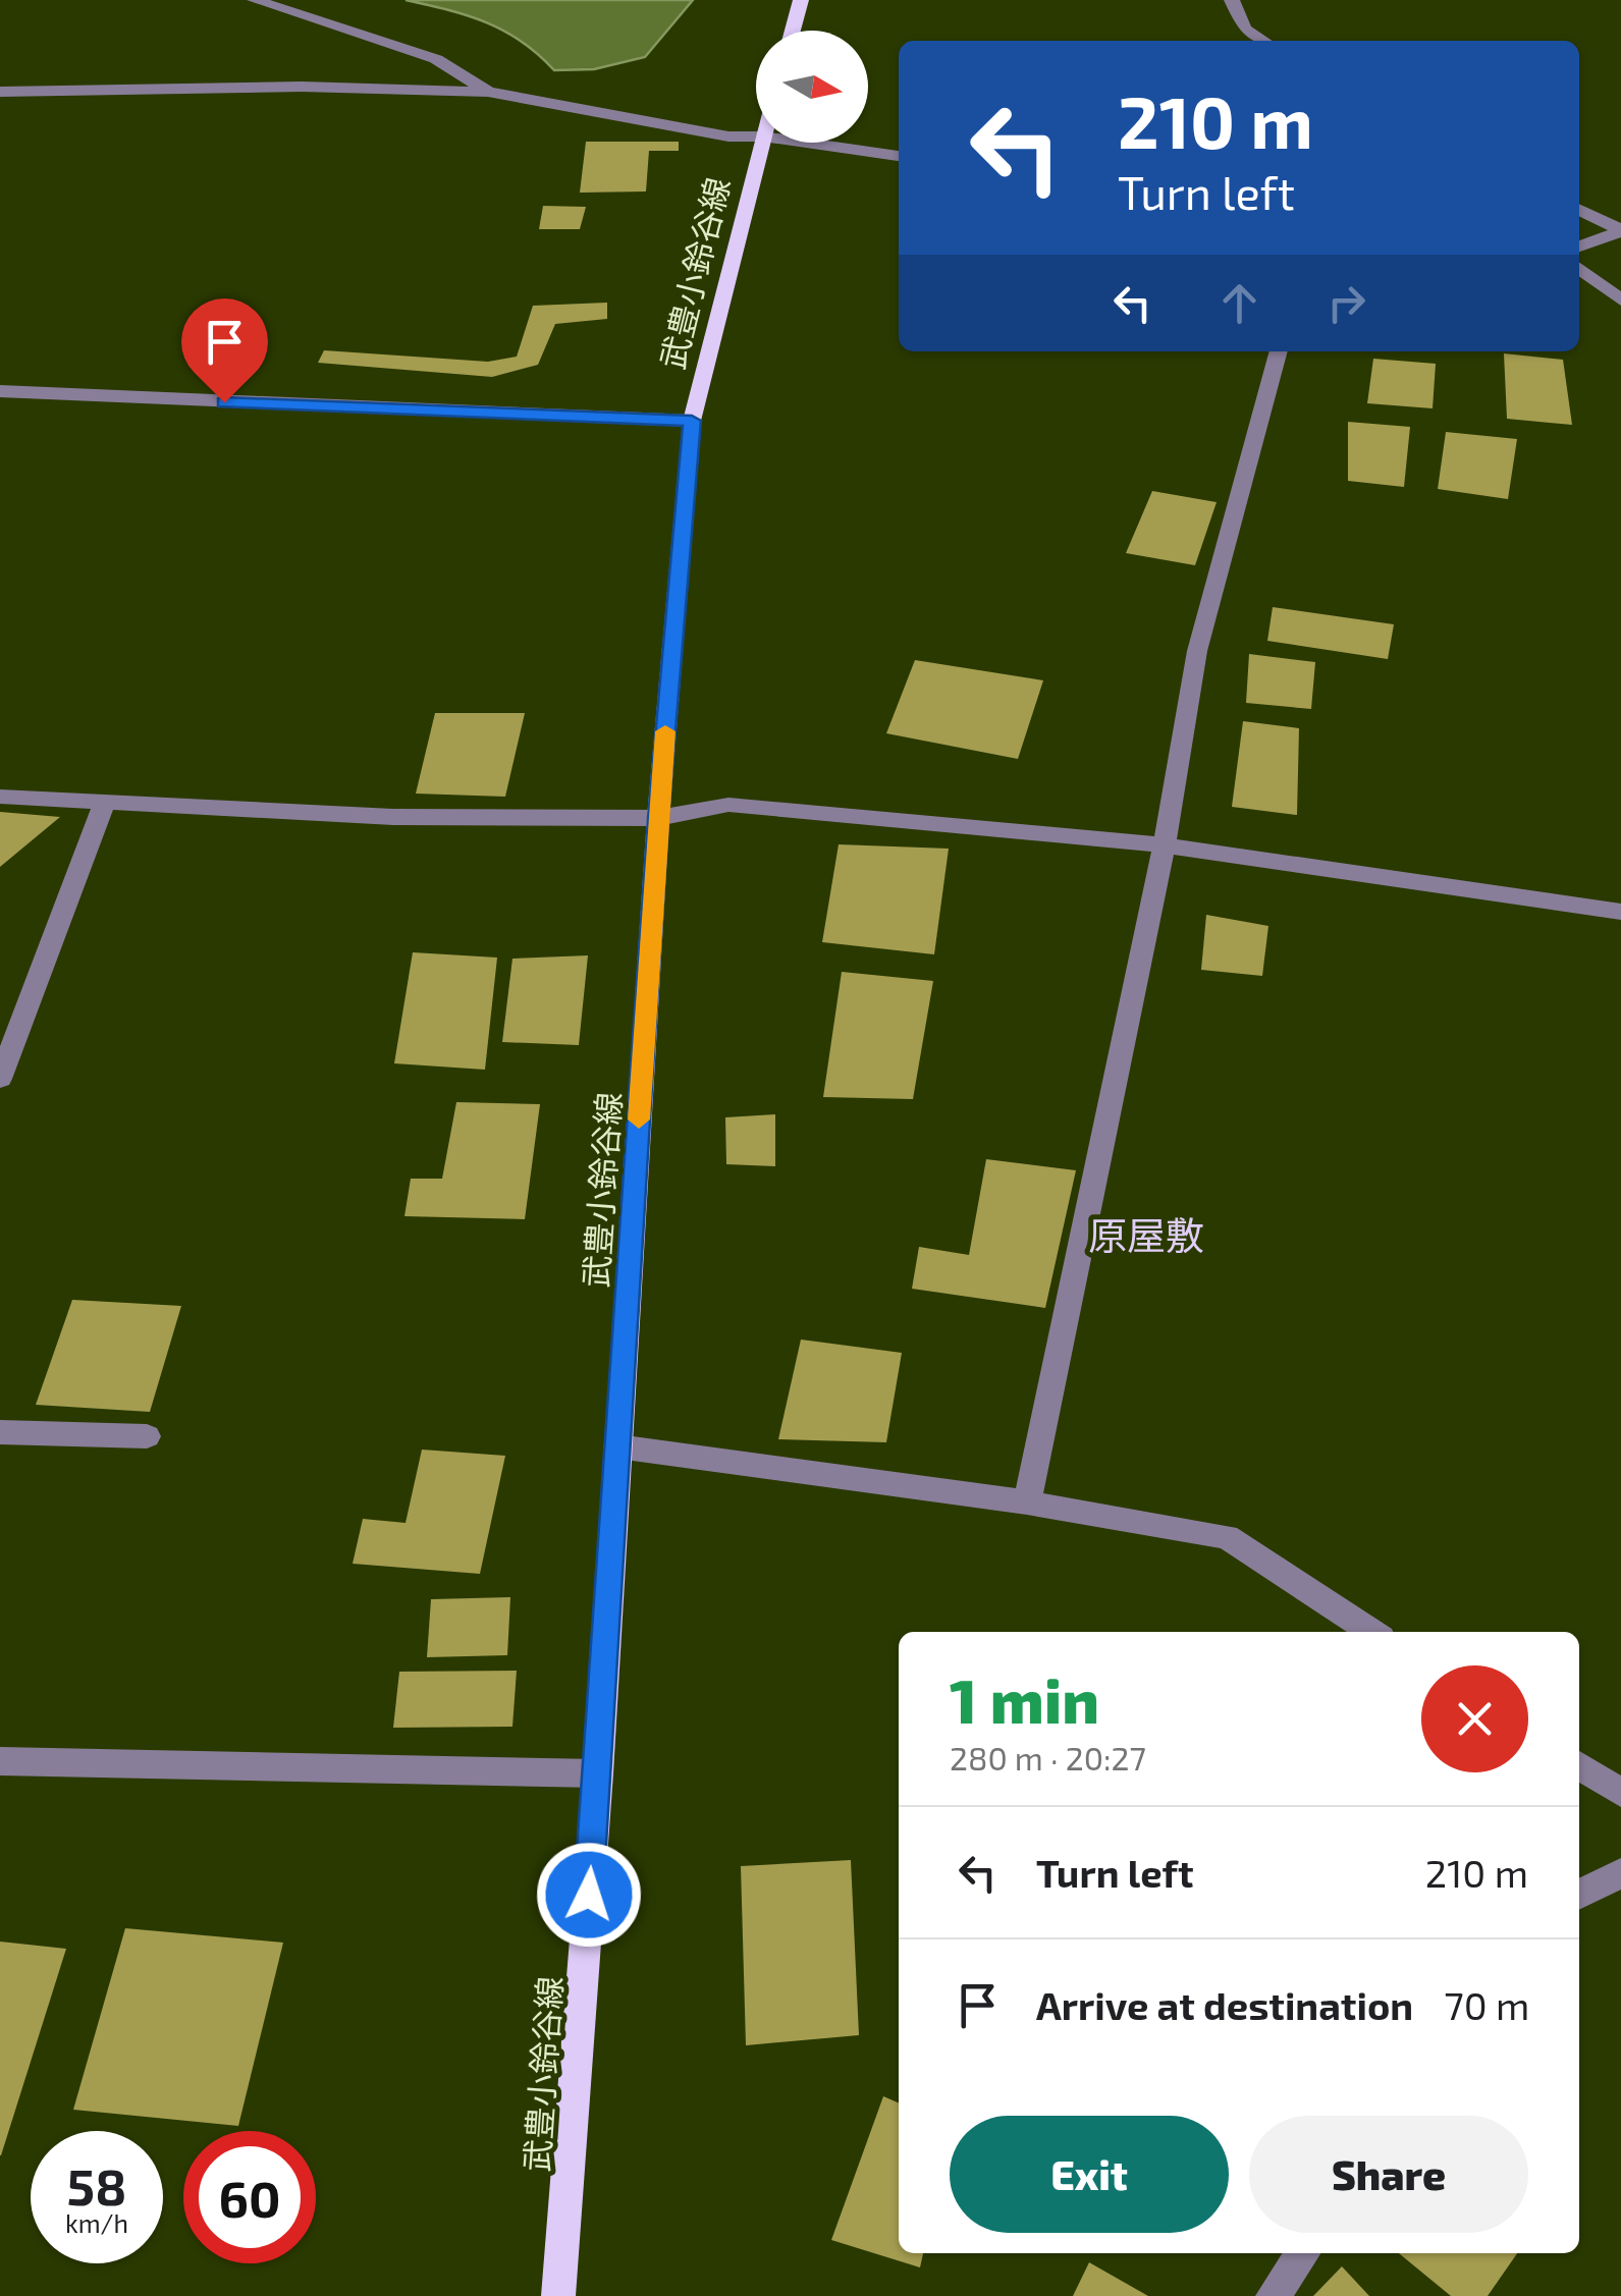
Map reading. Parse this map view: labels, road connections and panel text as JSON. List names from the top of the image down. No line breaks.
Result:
{"streets":{"main road":["武豊小鈴谷線"]},"districts":["原屋敷"],"north":"right","page":{"turn":["210 m","Turn left"],"heading":["1 min","280 m · 20:27"],"list":[{"name":"Turn left","value":"210 m"},{"name":"Arrive at destination","value":"70 m"}],"buttons":["Exit","Share"],"speed":"58 km/h","limit":"60"}}
